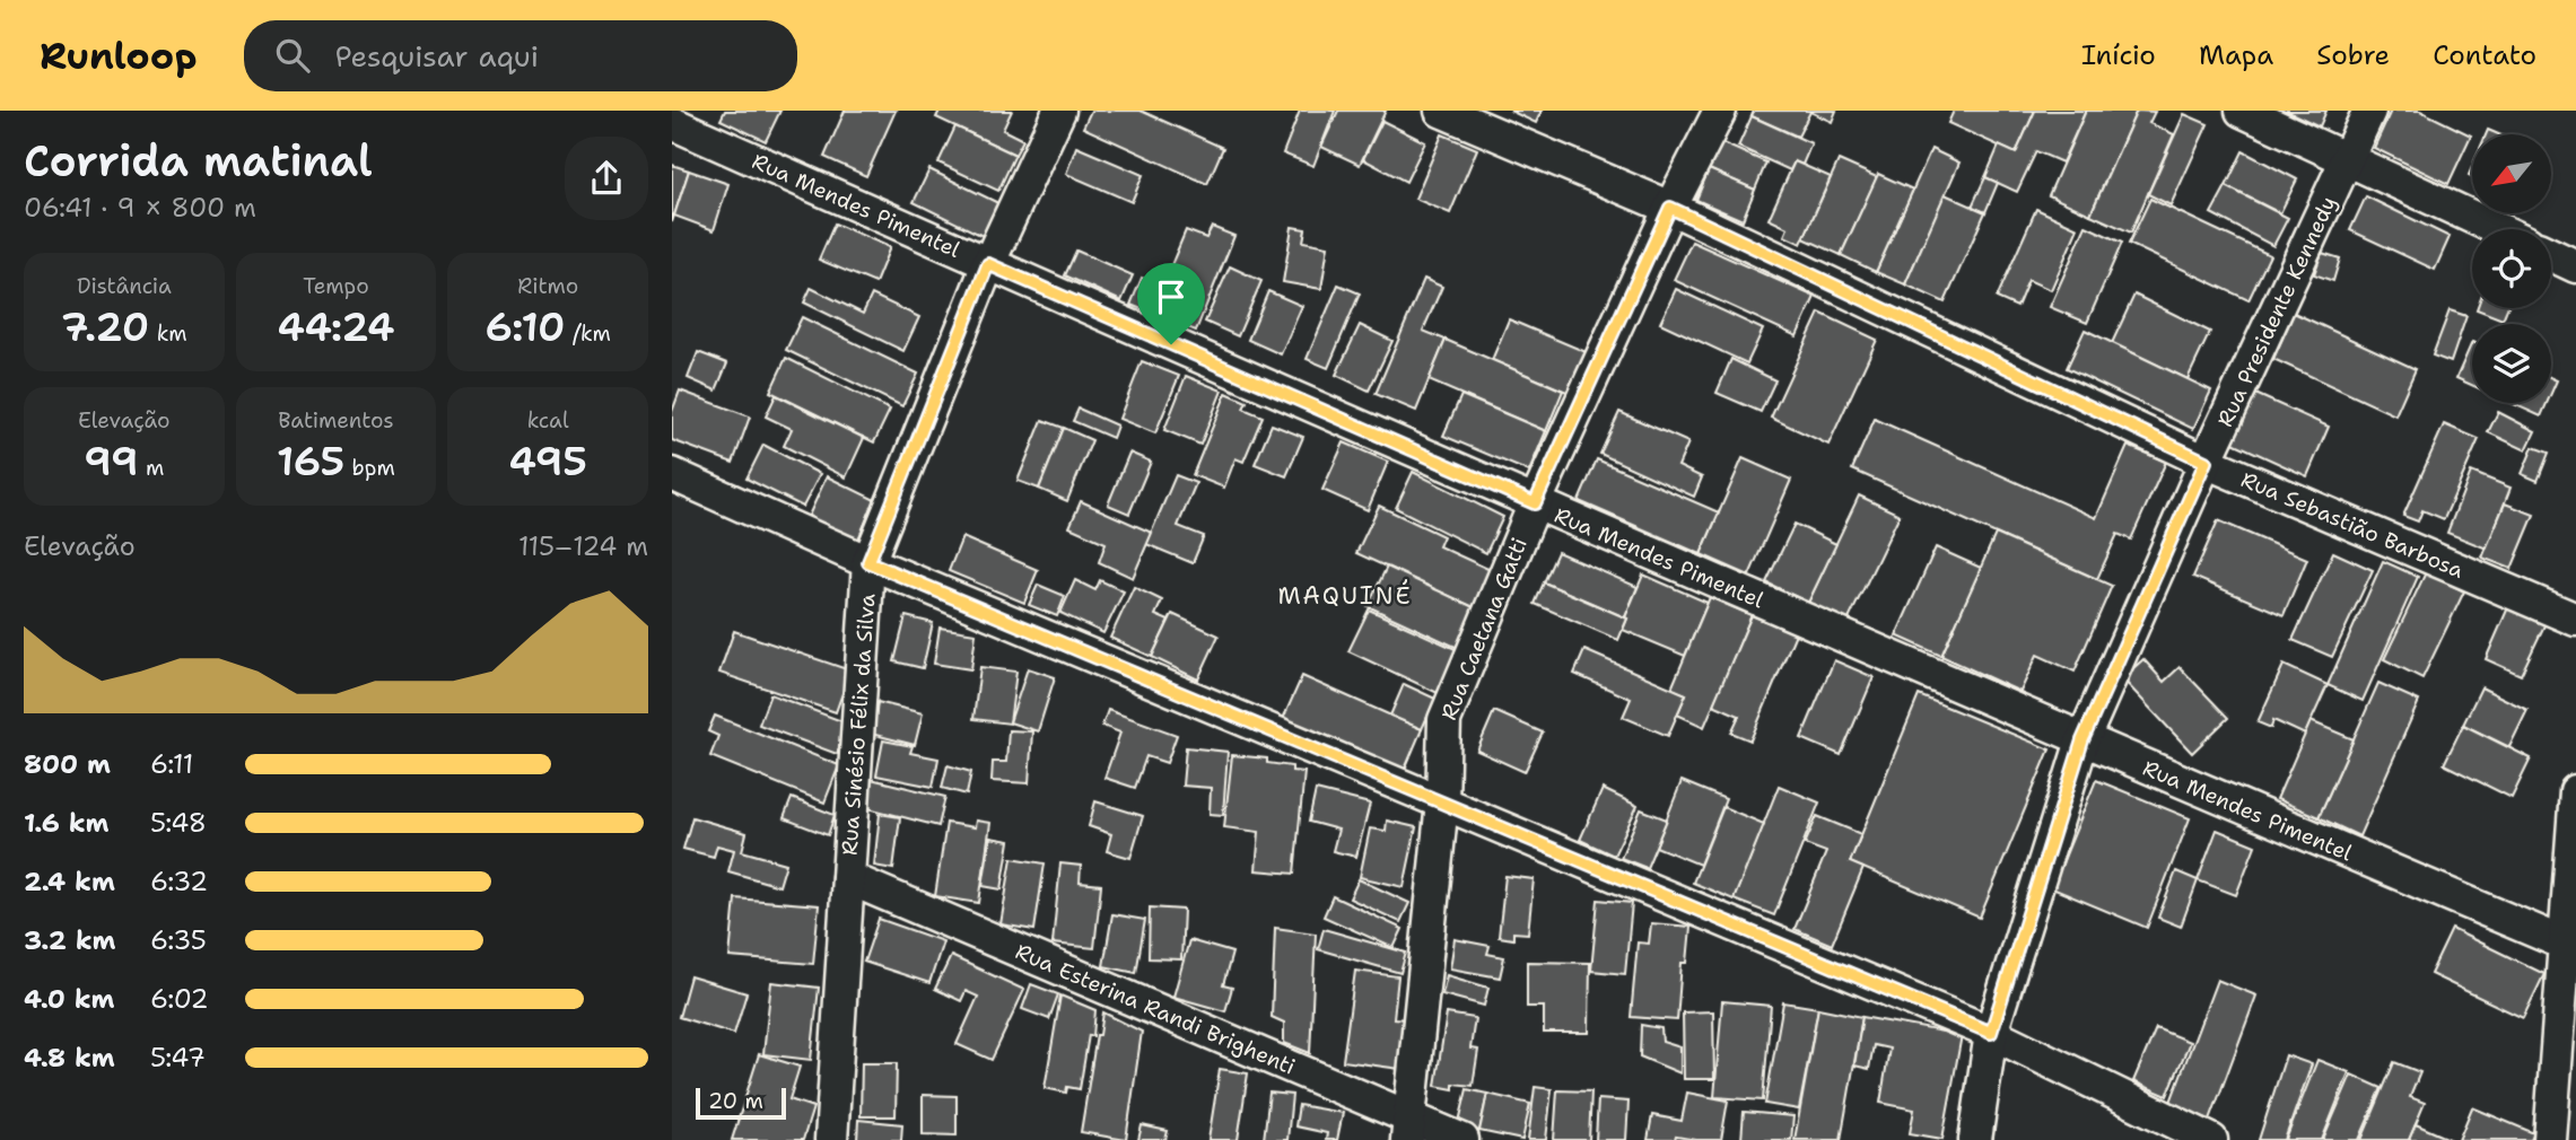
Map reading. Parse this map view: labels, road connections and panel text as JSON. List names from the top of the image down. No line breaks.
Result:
{"streets":{"street":["Rua Mendes Pimentel","Rua Presidente Kennedy","Rua Sebastião Barbosa","Rua Caetana Gatti","Rua Sinésio Félix da Silva","Rua Esterina Randi Brighenti"]},"crossings":[["Rua Mendes Pimentel","Rua Presidente Kennedy"],["Rua Mendes Pimentel","Rua Caetana Gatti"],["Rua Mendes Pimentel","Rua Sinésio Félix da Silva"],["Rua Presidente Kennedy","Rua Sebastião Barbosa"],["Rua Sebastião Barbosa","Rua Caetana Gatti"],["Rua Caetana Gatti","Rua Esterina Randi Brighenti"],["Rua Sinésio Félix da Silva","Rua Esterina Randi Brighenti"]],"districts":["MAQUINÉ"],"scale_bar":"20 m","north":"bottom left","page":{"header":"Runloop","search":"Pesquisar aqui","nav":["Início","Mapa","Sobre","Contato"],"heading":["Corrida matinal","06:41 · 9 × 800 m"],"stats":[["Distância","7.20 km"],["Tempo","44:24"],["Ritmo","6:10 /km"],["Elevação","99 m"],["Batimentos","165 bpm"],["kcal","495"]],"chart":["Elevação","115–124 m"],"list":[{"name":"800 m","note":"6:11"},{"name":"1.6 km","note":"5:48"},{"name":"2.4 km","note":"6:32"},{"name":"3.2 km","note":"6:35"},{"name":"4.0 km","note":"6:02"},{"name":"4.8 km","note":"5:47"}],"scale":"20 m"}}
